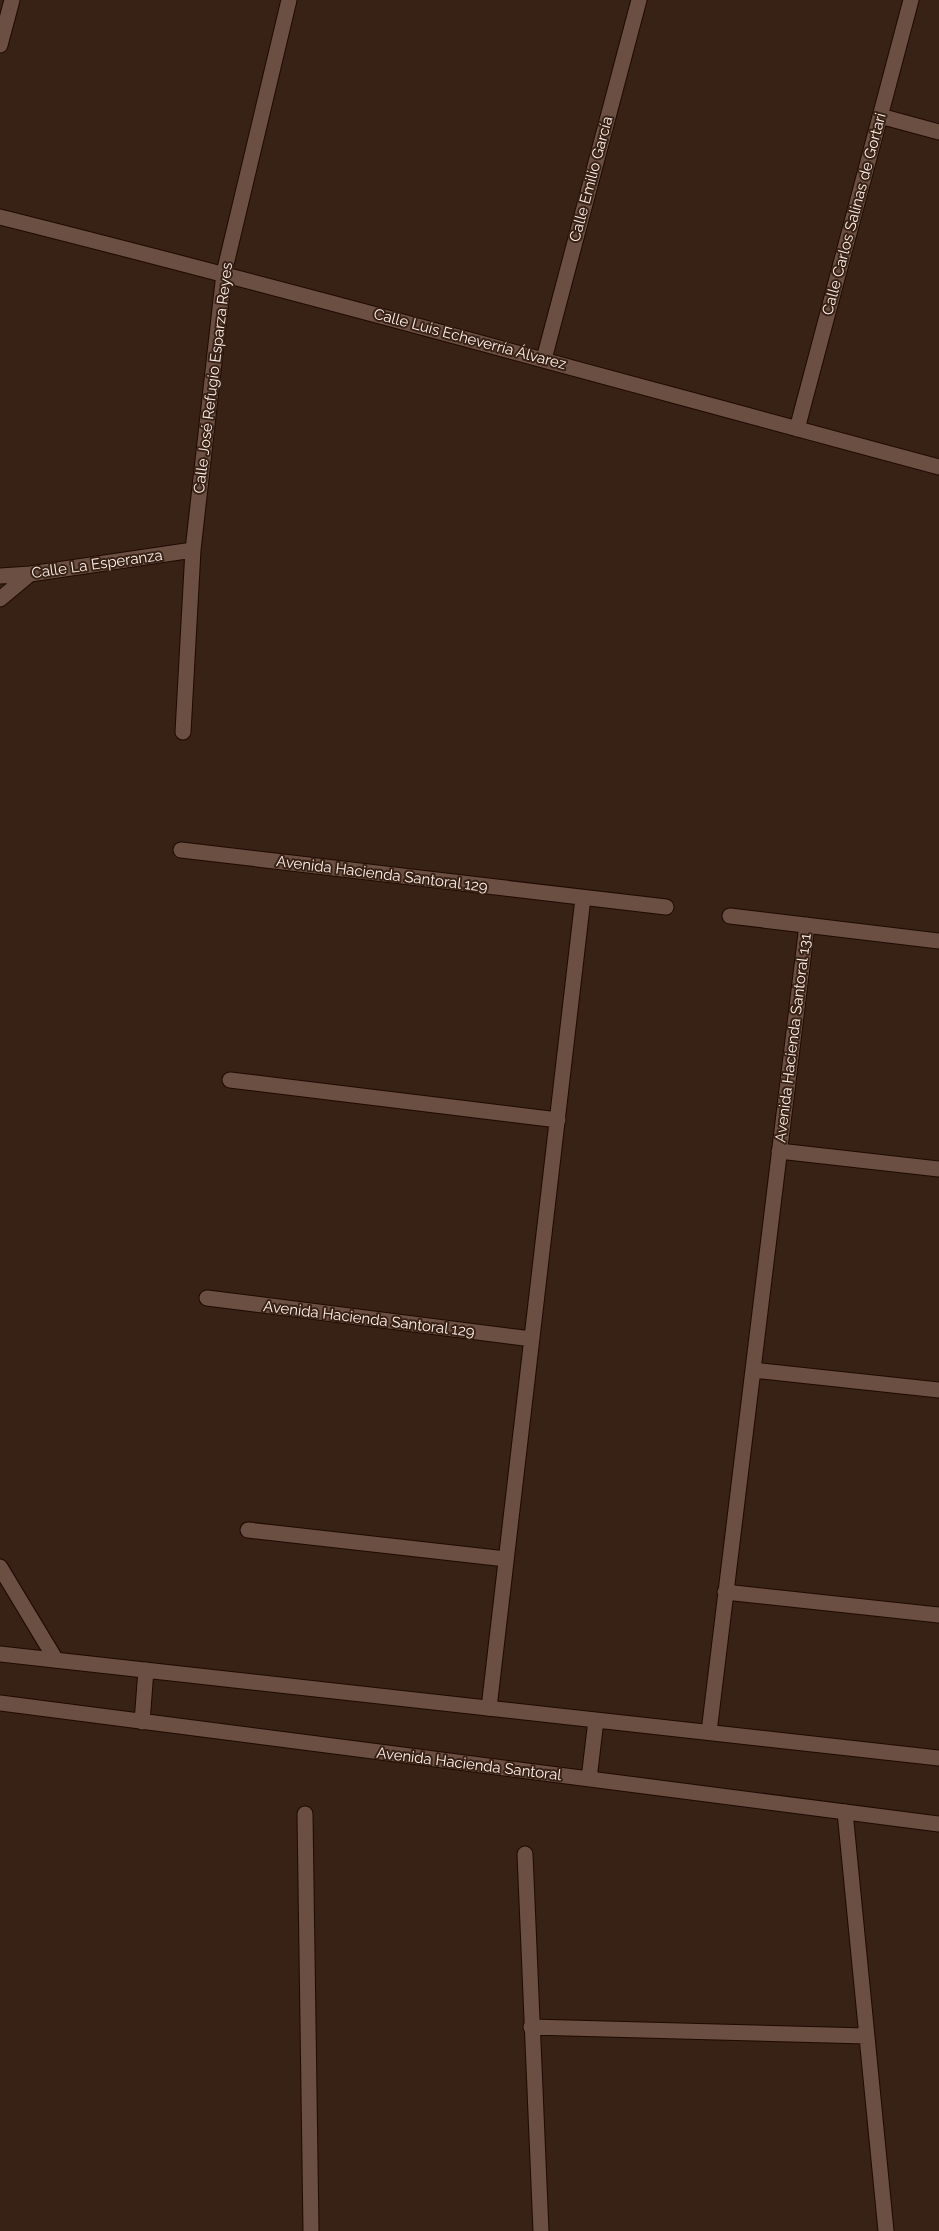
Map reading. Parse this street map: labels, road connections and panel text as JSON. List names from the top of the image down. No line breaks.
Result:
{"streets":{"street":["Calle Emilio García","Calle Carlos Salinas de Gortari","Calle Luis Echeverría Álvarez","Calle José Refugio Esparza Reyes","Calle La Esperanza","Avenida Hacienda Santoral 129","Avenida Hacienda Santoral 131","Avenida Hacienda Santoral"]},"crossings":[["Calle Emilio García","Calle Luis Echeverría Álvarez"],["Calle Carlos Salinas de Gortari","Calle Luis Echeverría Álvarez"],["Calle Luis Echeverría Álvarez","Calle José Refugio Esparza Reyes"],["Calle José Refugio Esparza Reyes","Calle La Esperanza"]]}
